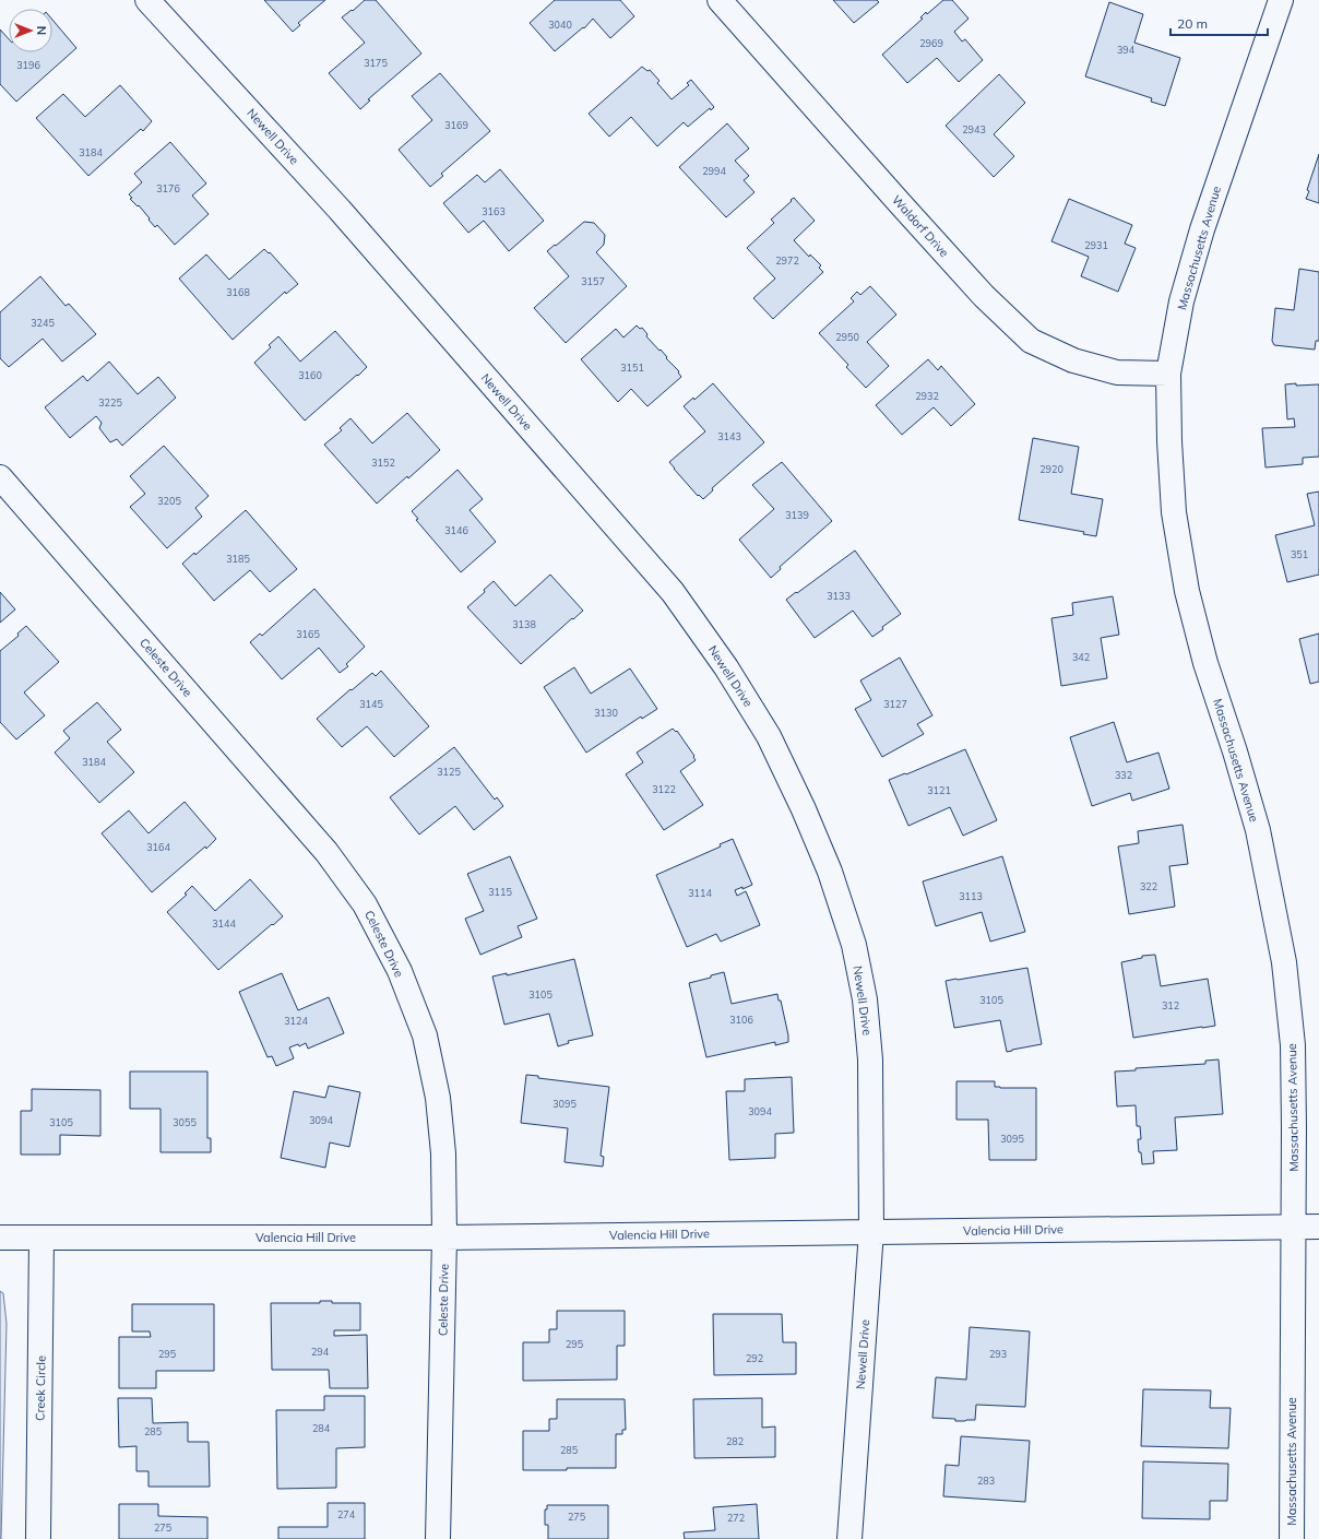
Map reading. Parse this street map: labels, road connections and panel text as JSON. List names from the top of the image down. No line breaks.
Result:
{"streets":{"street":["Newell Drive","Waldorf Drive","Massachusetts Avenue","Celeste Drive","Valencia Hill Drive","Creek Circle"]},"crossings":[["Newell Drive","Valencia Hill Drive"],["Waldorf Drive","Massachusetts Avenue"],["Massachusetts Avenue","Valencia Hill Drive"],["Celeste Drive","Valencia Hill Drive"],["Valencia Hill Drive","Creek Circle"]],"house_numbers":["3040","2969","394","3175","3196","3169","2943","3184","2994","3176","3163","2931","2972","3157","3168","3245","2950","3151","3160","2932","3225","3143","3152","2920","3205","3139","3146","351","3185","3133","3138","3165","342","3145","3127","3130","3184","3125","332","3122","3121","3164","322","3115","3114","3113","3144","3105","3105","312","3106","3124","3095","3094","3094","3105","3055","3095","295","294","295","293","292","284","285","282","285","283","274","275","272","275"],"scale_bar":"20 m","north":"right"}
